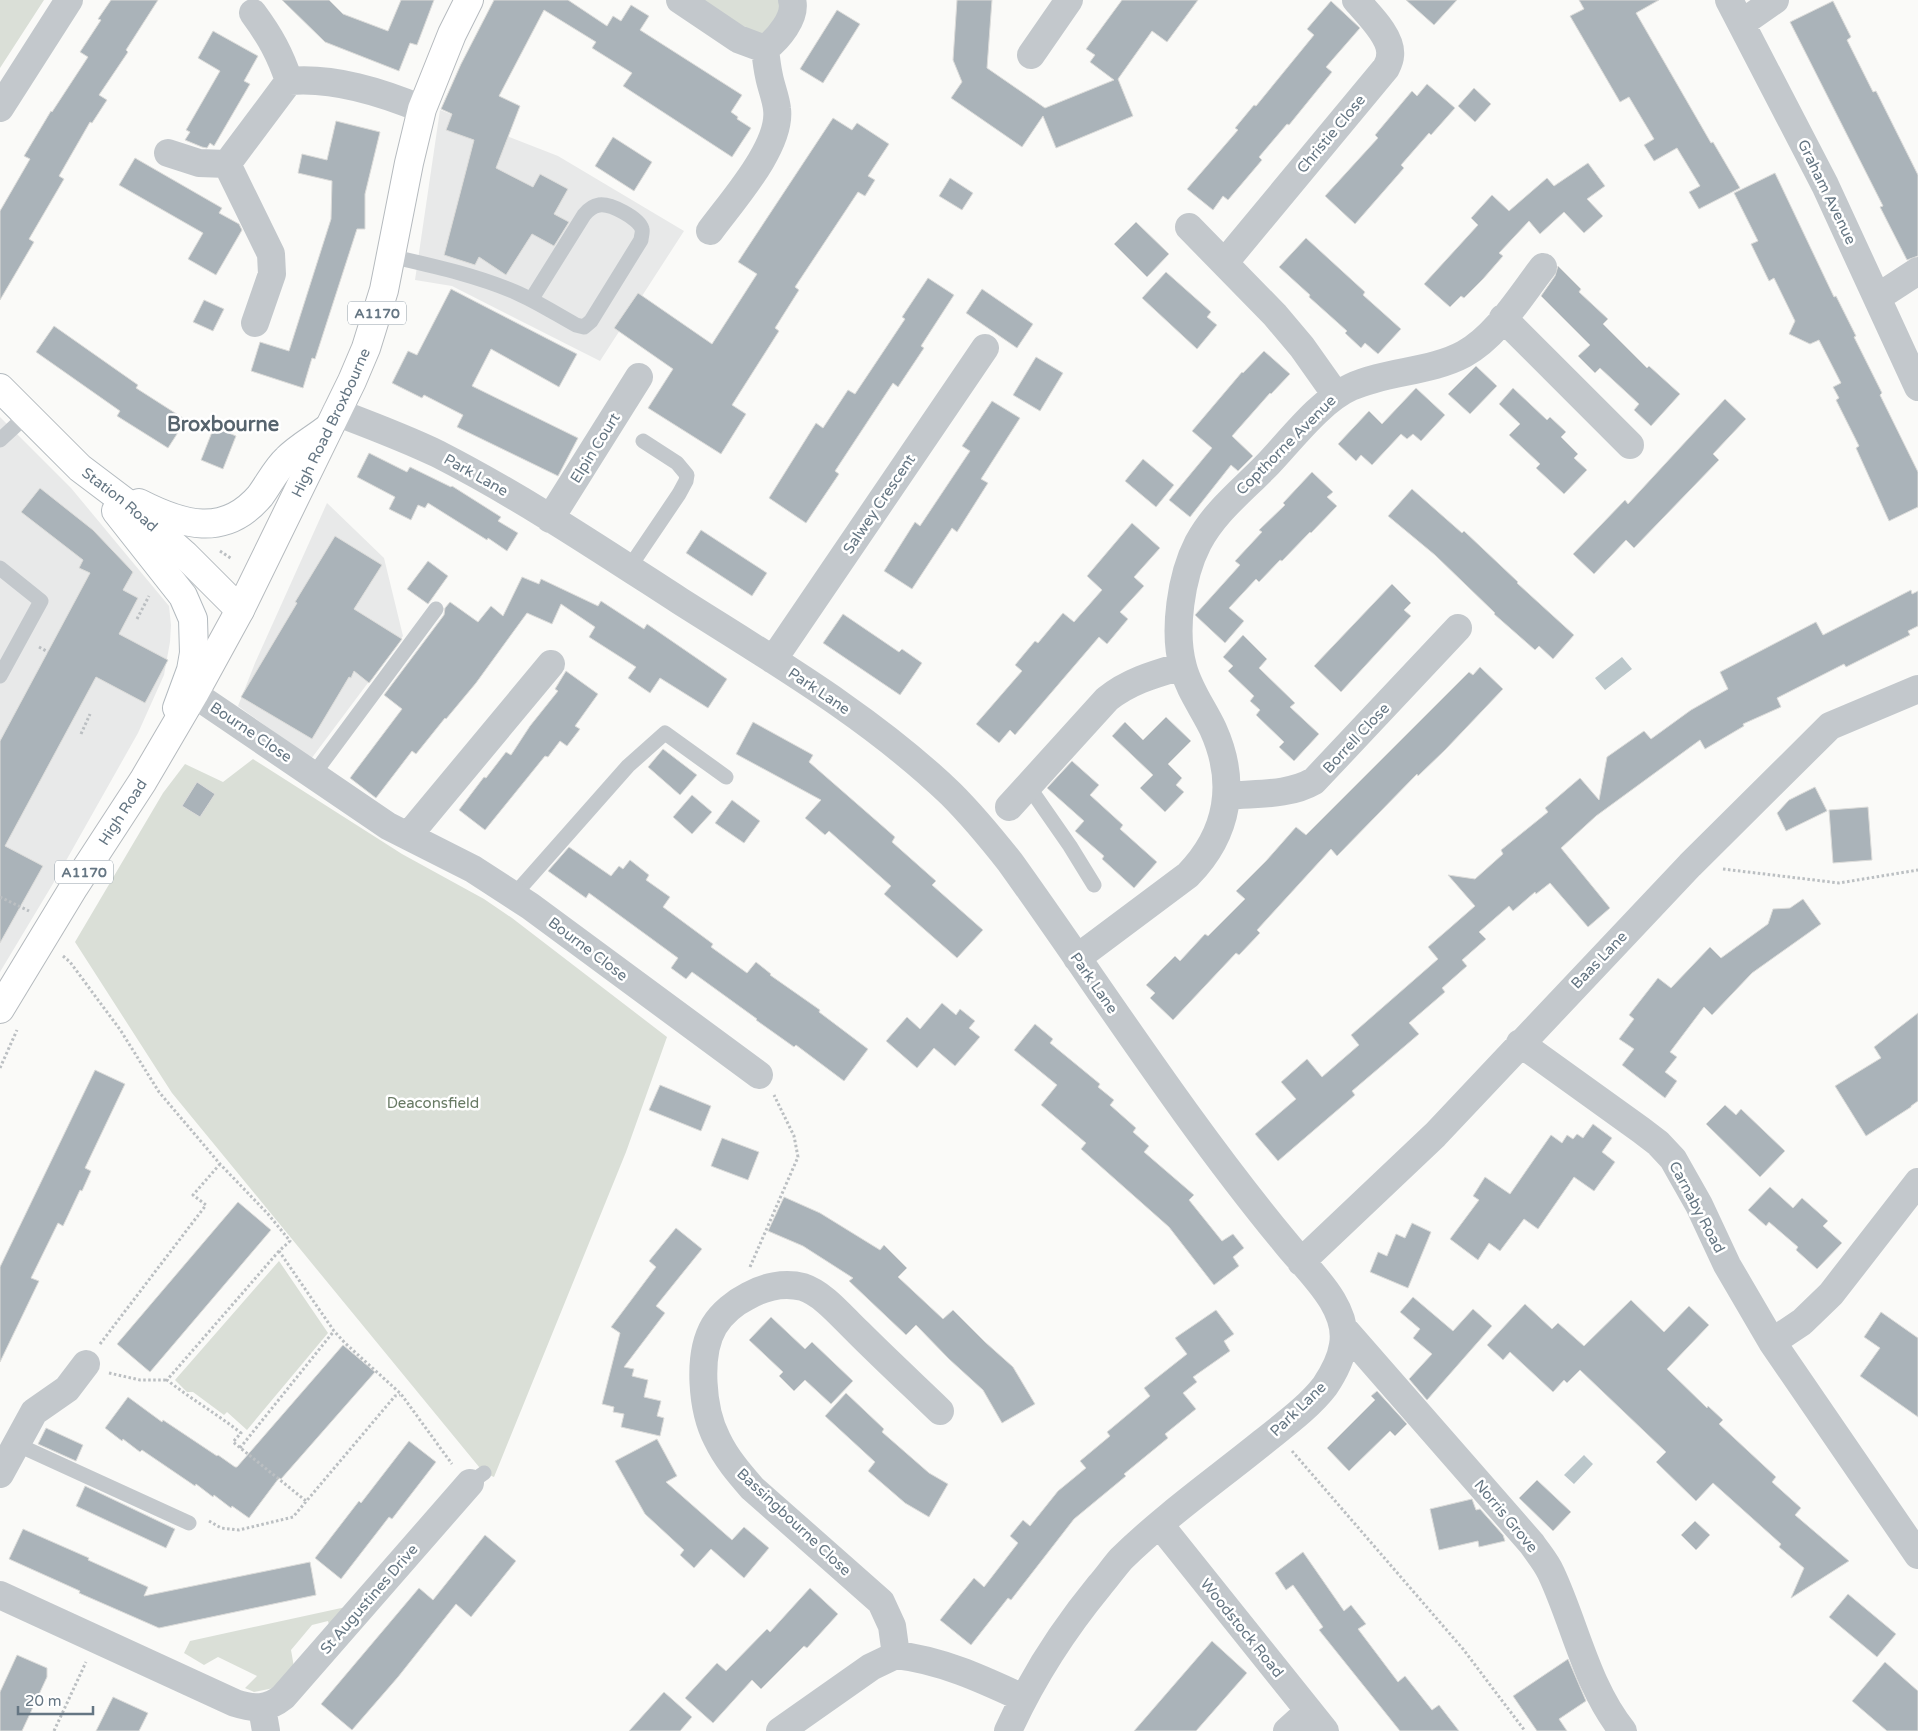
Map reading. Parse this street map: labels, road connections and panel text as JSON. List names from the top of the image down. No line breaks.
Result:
{"streets":{"main road":["A1170","High Road Broxbourne","Station Road","High Road"],"street":["Christie Close","Graham Avenue","Copthorne Avenue","Elpin Court","Park Lane","Salwey Crescent","Bourne Close","Borrell Close","Baas Lane","Carnaby Road","Norris Grove","Bassingbourne Close","St Augustines Drive","Woodstock Road"]},"crossings":[["High Road Broxbourne","Park Lane"],["High Road Broxbourne","Station Road"],["High Road Broxbourne","High Road"],["Copthorne Avenue","Park Lane"],["Copthorne Avenue","Borrell Close"],["Elpin Court","Park Lane"],["Park Lane","Salwey Crescent"],["Park Lane","Baas Lane"],["Park Lane","Norris Grove"],["Park Lane","Woodstock Road"],["Station Road","High Road"],["Bourne Close","High Road"],["Baas Lane","Carnaby Road"]],"districts":["Broxbourne"],"parks":["Deaconsfield"],"scale_bar":"20 m"}
